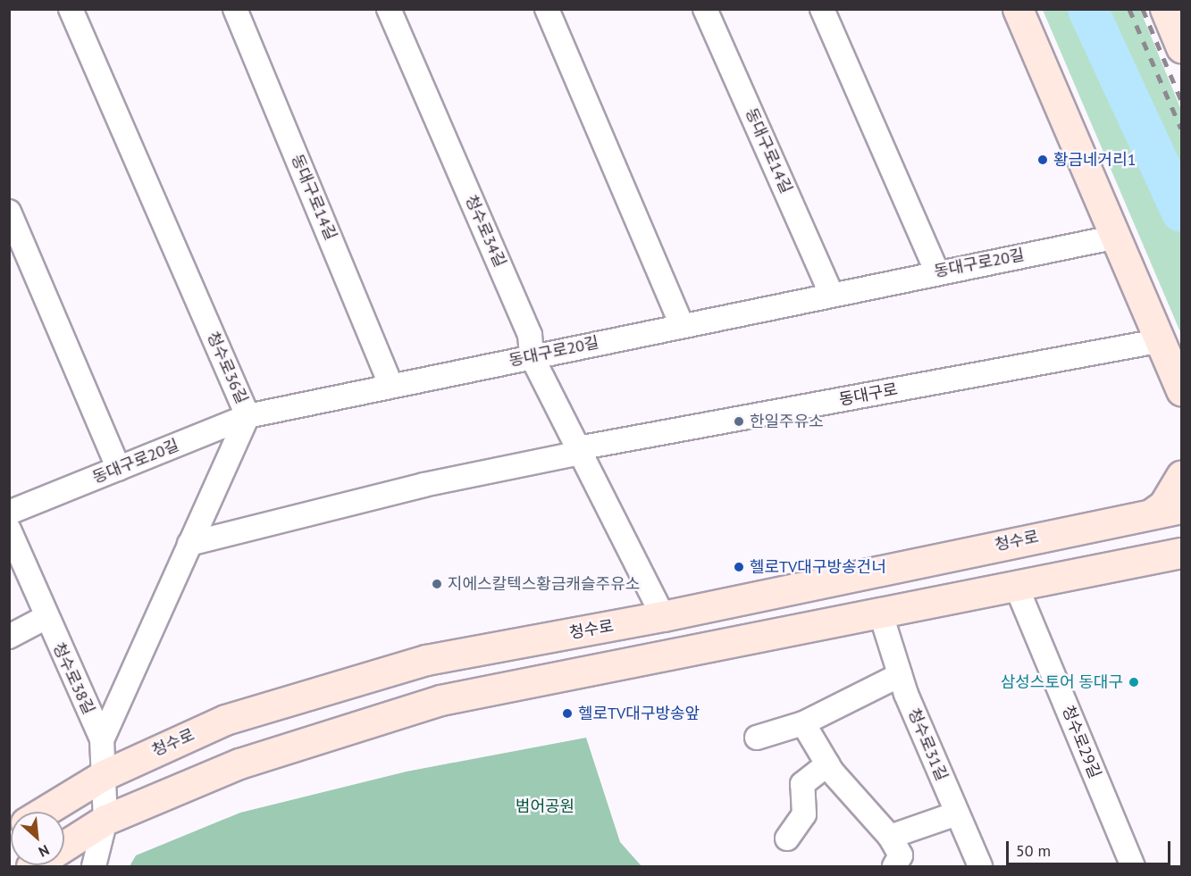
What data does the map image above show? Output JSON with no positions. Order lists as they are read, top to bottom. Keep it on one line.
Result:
{"streets":{"main road":["청수로"],"street":["동대구로14길","청수로34길","동대구로20길","청수로36길","동대구로","청수로38길","청수로29길","청수로31길"]},"crossings":[["동대구로14길","동대구로20길"],["청수로34길","동대구로20길"],["청수로34길","동대구로"],["청수로34길","청수로"],["동대구로20길","청수로36길"],["청수로36길","청수로"],["청수로36길","청수로38길"]],"parks":["범어공원"],"places":["황금네거리1","한일주유소","헬로TV대구방송건너","지에스칼텍스황금캐슬주유소","삼성스토어 동대구","헬로TV대구방송앞"],"scale_bar":"50 m","north":"bottom right"}
